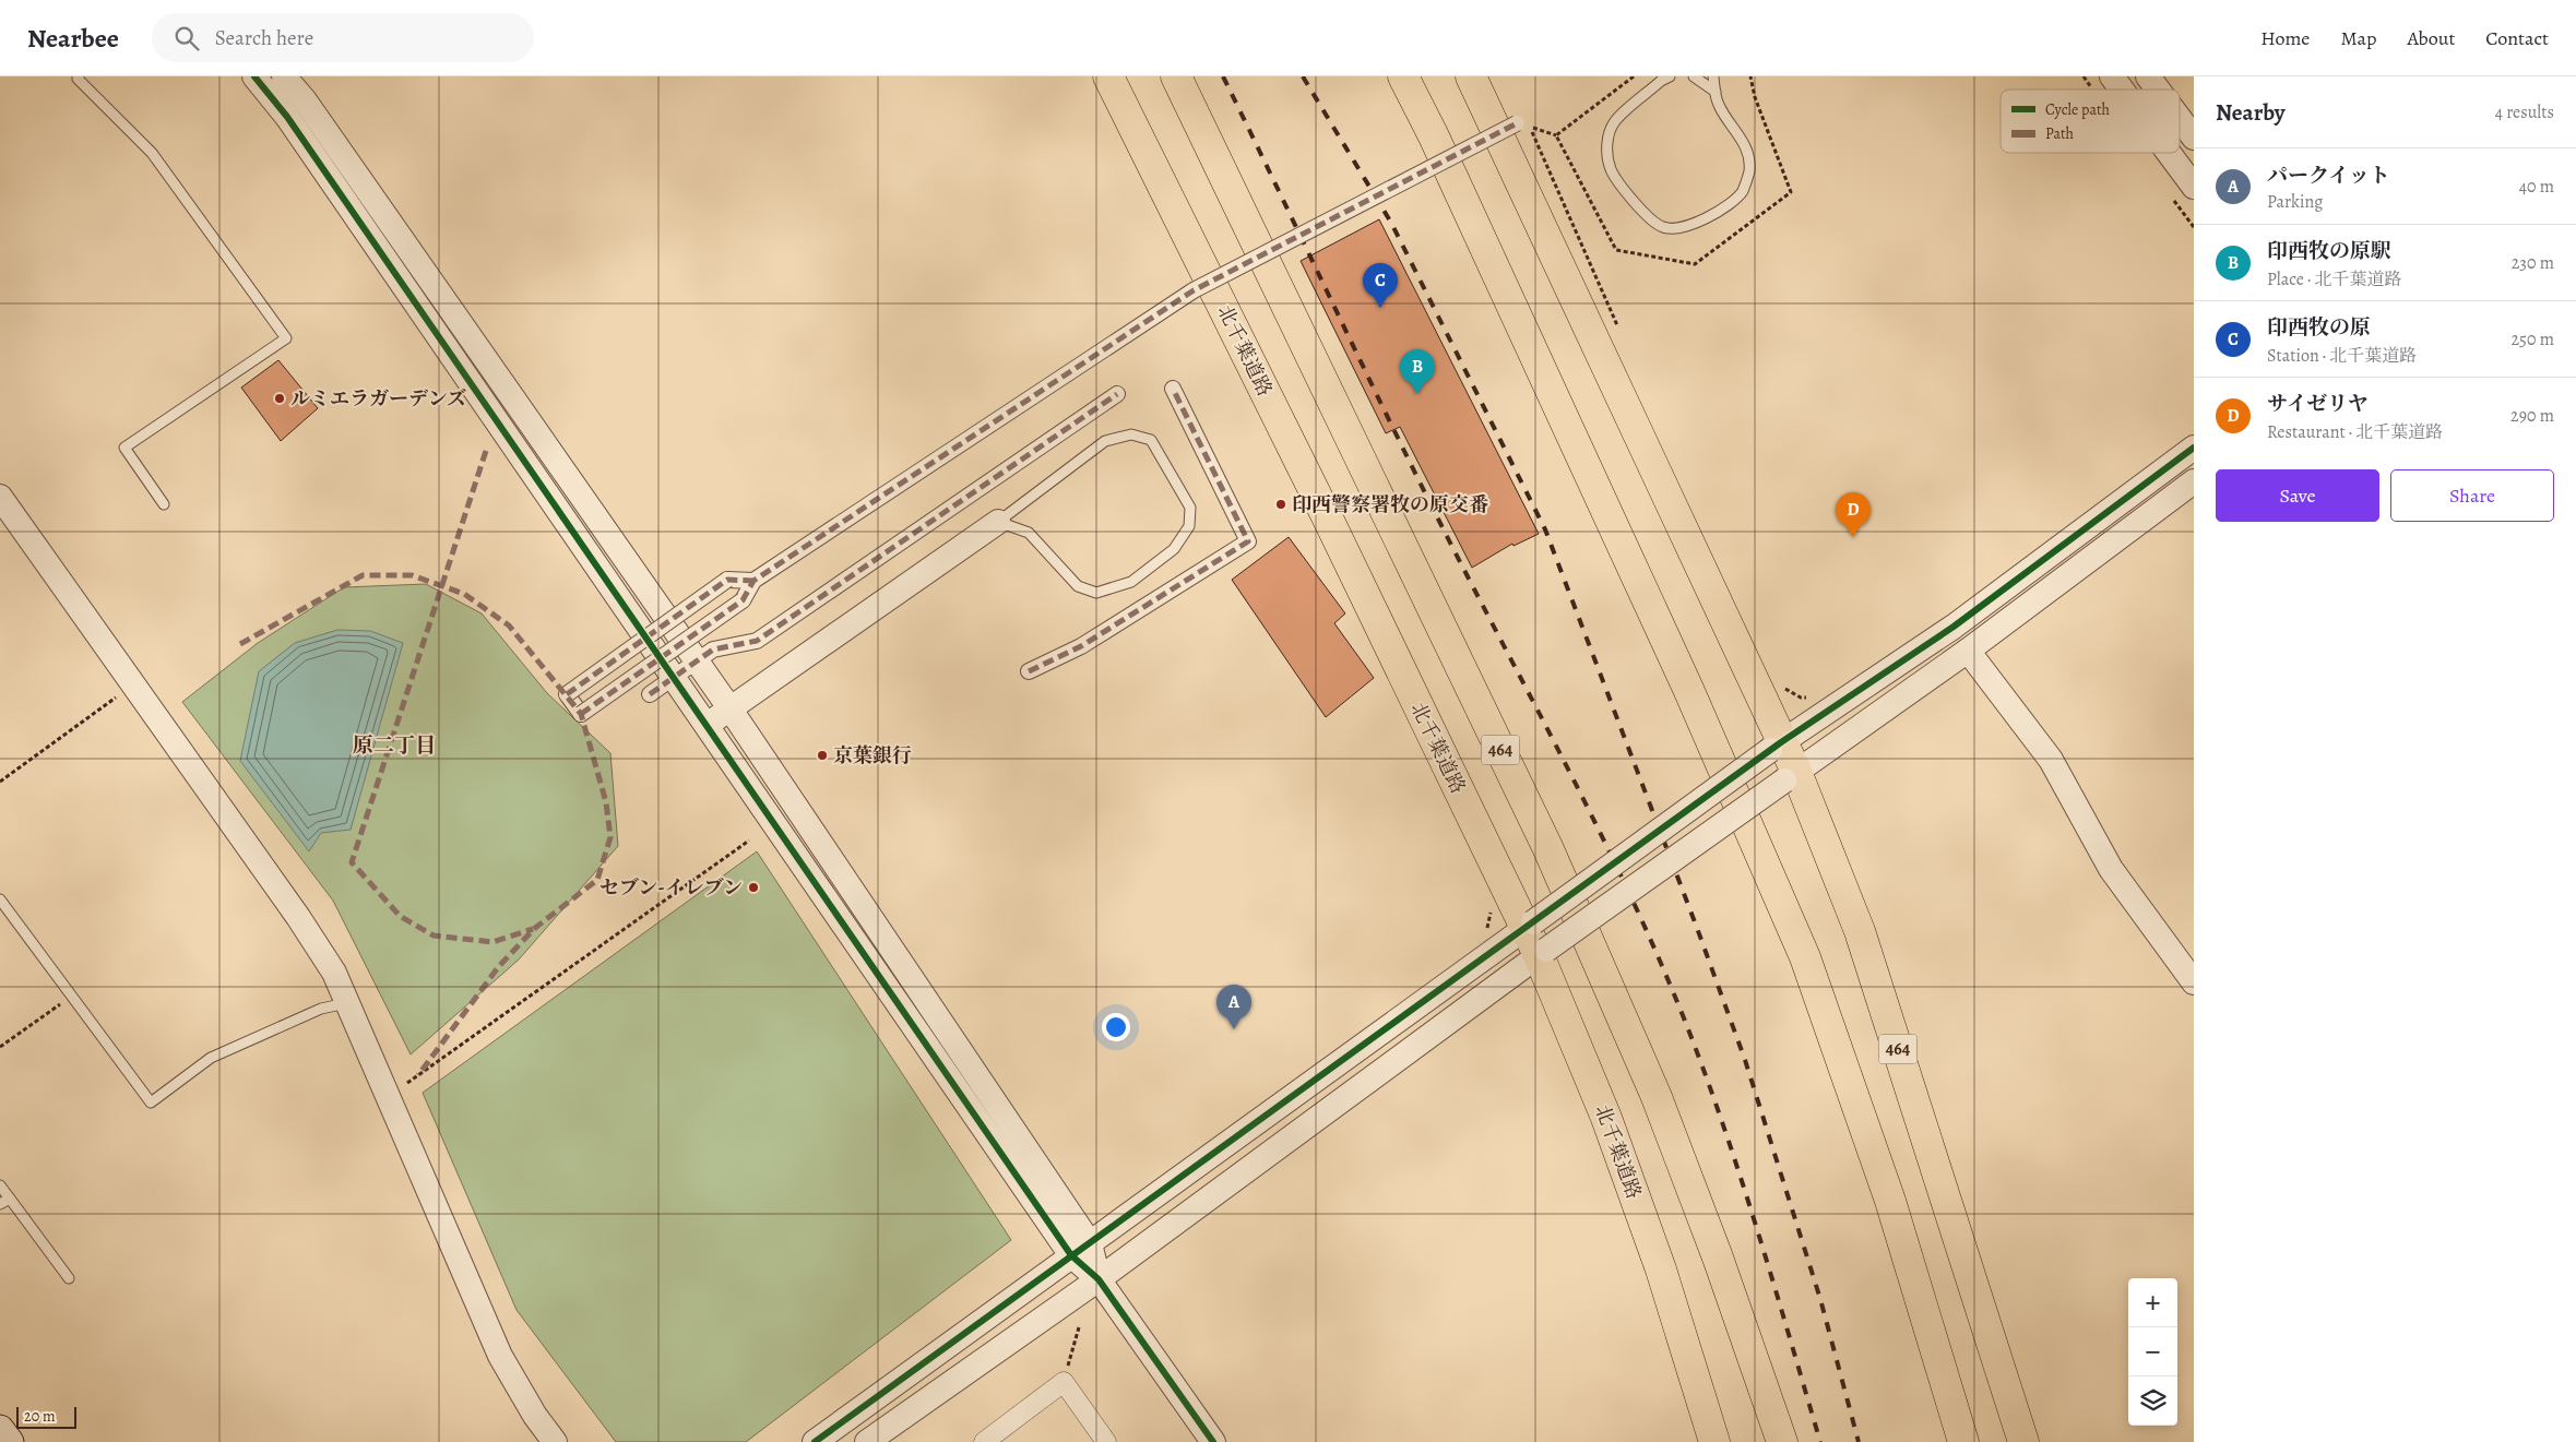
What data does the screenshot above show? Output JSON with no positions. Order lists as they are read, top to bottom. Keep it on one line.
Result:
{"streets":{"highway":["北千葉道路","464"]},"districts":["原二丁目"],"places":["ルミエラガーデンズ","印西警察署牧の原交番","京葉銀行","セブン-イレブン"],"legend":["Cycle path","Path"],"scale_bar":"20 m","page":{"header":"Nearbee","search":"Search here","nav":["Home","Map","About","Contact"],"heading":["Nearby","4 results"],"list":[{"mark":"A","name":"パークイット","note":"Parking","value":"40 m"},{"mark":"B","name":"印西牧の原駅","note":"Place · 北千葉道路","value":"230 m"},{"mark":"C","name":"印西牧の原","note":"Station · 北千葉道路","value":"250 m"},{"mark":"D","name":"サイゼリヤ","note":"Restaurant · 北千葉道路","value":"290 m"}],"pins":["C","B","D","A"],"buttons":["Save","Share"],"map_buttons":["+","−"],"scale":"20 m"}}
